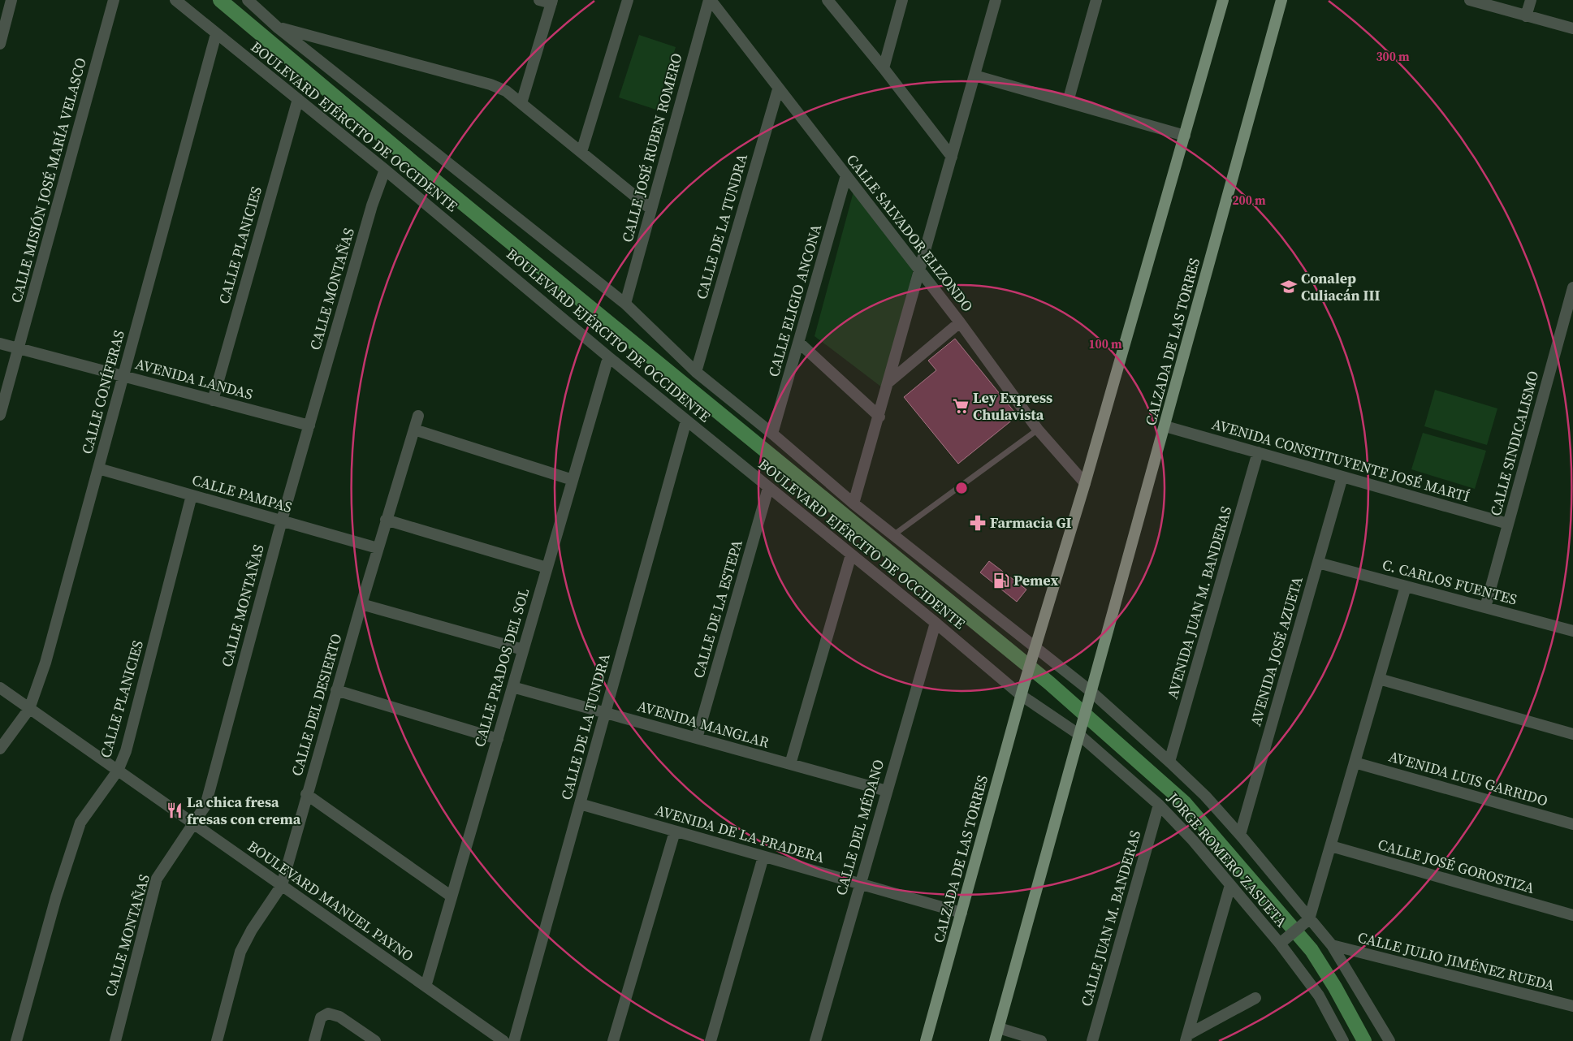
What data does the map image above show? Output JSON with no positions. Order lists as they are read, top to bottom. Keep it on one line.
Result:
{"streets":{"main road":["CALZADA DE LAS TORRES"],"street":["BOULEVARD EJÉRCITO DE OCCIDENTE","CALLE JOSÉ RUBEN ROMERO","CALLE MISIÓN JOSÉ MARÍA VELASCO","CALLE DE LA TUNDRA","CALLE SALVADOR ELIZONDO","CALLE PLANICIES","CALLE MONTAÑAS","CALLE ELIGIO ANCONA","AVENIDA LANDAS","CALLE CONÍFERAS","CALLE SINDICALISMO","AVENIDA CONSTITUYENTE JOSÉ MARTÍ","CALLE PAMPAS","C. CARLOS FUENTES","AVENIDA JUAN M. BANDERAS","CALLE DE LA ESTEPA","AVENIDA JOSÉ AZUETA","CALLE PRADOS DEL SOL","CALLE DEL DESIERTO","AVENIDA MANGLAR","AVENIDA LUIS GARRIDO","CALLE DEL MÉDANO","AVENIDA DE LA PRADERA","JORGE ROMERO ZASUETA","CALLE JOSÉ GOROSTIZA","BOULEVARD MANUEL PAYNO","CALLE JUAN M. BANDERAS","CALLE JULIO JIMÉNEZ RUEDA"]},"crossings":[["BOULEVARD EJÉRCITO DE OCCIDENTE","CALLE JOSÉ RUBEN ROMERO"],["BOULEVARD EJÉRCITO DE OCCIDENTE","CALLE DE LA TUNDRA"],["BOULEVARD EJÉRCITO DE OCCIDENTE","CALLE PLANICIES"],["BOULEVARD EJÉRCITO DE OCCIDENTE","CALLE MONTAÑAS"],["BOULEVARD EJÉRCITO DE OCCIDENTE","CALLE ELIGIO ANCONA"],["BOULEVARD EJÉRCITO DE OCCIDENTE","CALZADA DE LAS TORRES"],["BOULEVARD EJÉRCITO DE OCCIDENTE","CALLE CONÍFERAS"],["BOULEVARD EJÉRCITO DE OCCIDENTE","AVENIDA JUAN M. BANDERAS"],["BOULEVARD EJÉRCITO DE OCCIDENTE","CALLE DE LA ESTEPA"],["BOULEVARD EJÉRCITO DE OCCIDENTE","AVENIDA JOSÉ AZUETA"],["BOULEVARD EJÉRCITO DE OCCIDENTE","CALLE PRADOS DEL SOL"],["BOULEVARD EJÉRCITO DE OCCIDENTE","CALLE DEL MÉDANO"],["BOULEVARD EJÉRCITO DE OCCIDENTE","JORGE ROMERO ZASUETA"],["BOULEVARD EJÉRCITO DE OCCIDENTE","CALLE JULIO JIMÉNEZ RUEDA"],["CALLE JOSÉ RUBEN ROMERO","CALLE SALVADOR ELIZONDO"],["CALLE MISIÓN JOSÉ MARÍA VELASCO","AVENIDA LANDAS"],["CALLE DE LA TUNDRA","CALLE SALVADOR ELIZONDO"],["CALLE DE LA TUNDRA","AVENIDA MANGLAR"],["CALLE DE LA TUNDRA","AVENIDA DE LA PRADERA"],["CALLE SALVADOR ELIZONDO","CALLE ELIGIO ANCONA"],["CALLE PLANICIES","AVENIDA LANDAS"],["CALLE PLANICIES","CALLE PAMPAS"],["CALLE PLANICIES","BOULEVARD MANUEL PAYNO"],["CALLE MONTAÑAS","AVENIDA LANDAS"],["CALLE MONTAÑAS","CALLE PAMPAS"],["CALLE MONTAÑAS","BOULEVARD MANUEL PAYNO"],["CALZADA DE LAS TORRES","AVENIDA CONSTITUYENTE JOSÉ MARTÍ"],["CALZADA DE LAS TORRES","AVENIDA DE LA PRADERA"],["CALZADA DE LAS TORRES","JORGE ROMERO ZASUETA"],["AVENIDA LANDAS","CALLE CONÍFERAS"],["CALLE CONÍFERAS","CALLE PAMPAS"],["CALLE CONÍFERAS","BOULEVARD MANUEL PAYNO"],["CALLE SINDICALISMO","AVENIDA CONSTITUYENTE JOSÉ MARTÍ"],["CALLE SINDICALISMO","C. CARLOS FUENTES"],["AVENIDA CONSTITUYENTE JOSÉ MARTÍ","AVENIDA JUAN M. BANDERAS"],["AVENIDA CONSTITUYENTE JOSÉ MARTÍ","AVENIDA JOSÉ AZUETA"],["CALLE PAMPAS","CALLE DEL DESIERTO"],["C. CARLOS FUENTES","AVENIDA JOSÉ AZUETA"],["CALLE DE LA ESTEPA","AVENIDA MANGLAR"],["CALLE PRADOS DEL SOL","AVENIDA MANGLAR"],["CALLE PRADOS DEL SOL","BOULEVARD MANUEL PAYNO"],["CALLE DEL DESIERTO","BOULEVARD MANUEL PAYNO"],["AVENIDA MANGLAR","CALLE DEL MÉDANO"],["CALLE DEL MÉDANO","AVENIDA DE LA PRADERA"],["JORGE ROMERO ZASUETA","CALLE JUAN M. BANDERAS"]],"places":{"school or university":["Conalep Culiacán III"],"supermarket":["Ley Express Chulavista"],"pharmacy":["Farmacia GI"],"fuel station":["Pemex"],"restaurant":["La chica fresa fresas con crema"]},"rings":["300 m","200 m","100 m"]}
